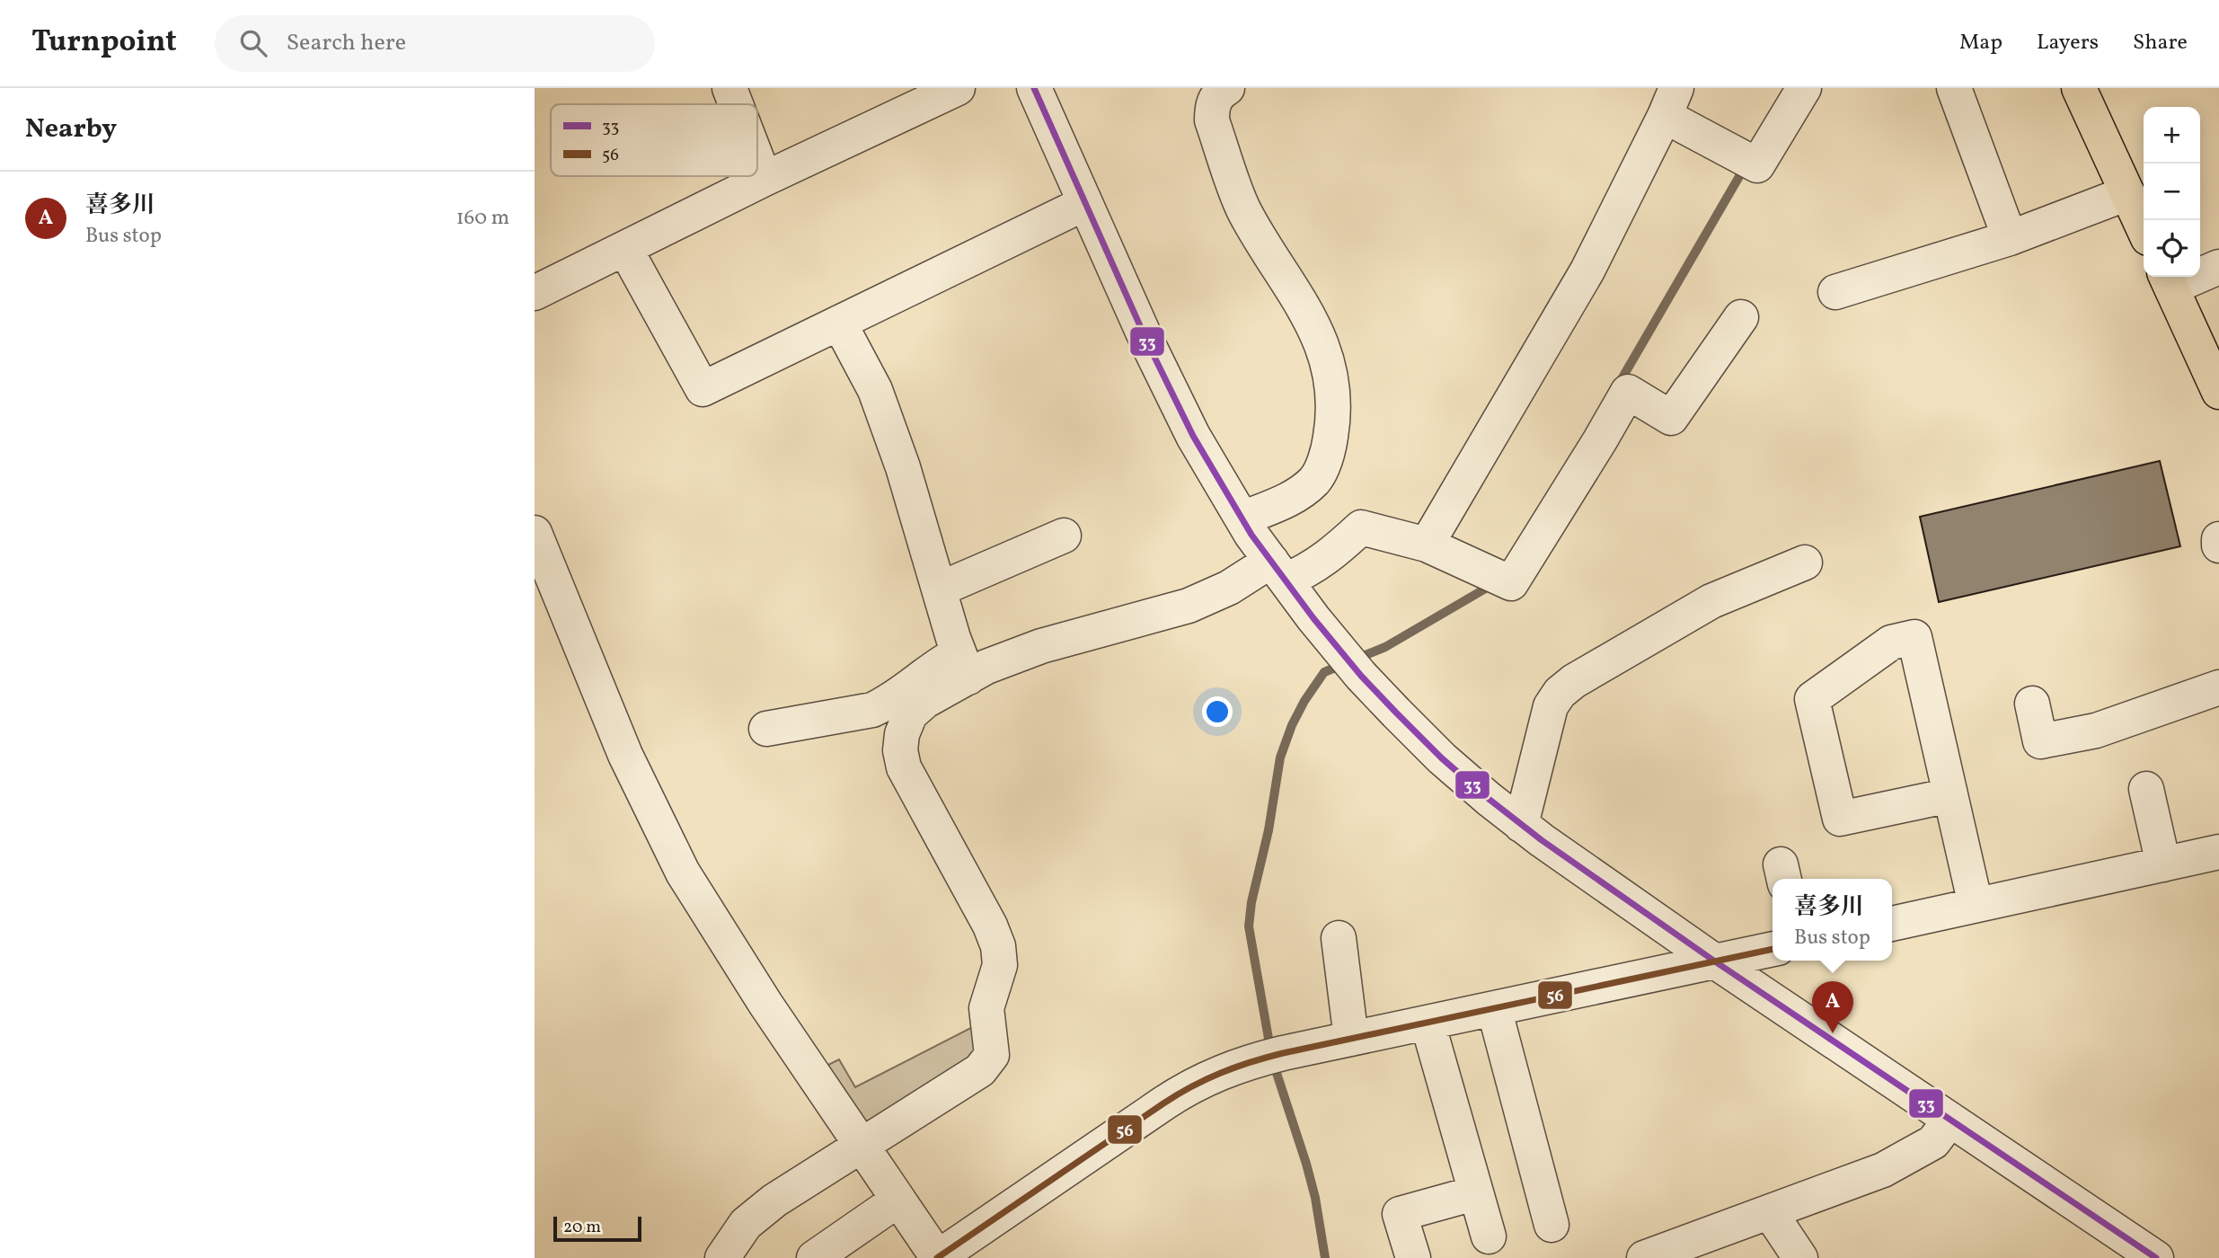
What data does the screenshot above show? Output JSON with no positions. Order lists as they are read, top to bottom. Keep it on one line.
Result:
{"lines":["transit line 33","transit line 56"],"legend":["33","56"],"scale_bar":"20 m","page":{"header":"Turnpoint","search":"Search here","nav":["Map","Layers","Share"],"heading":"Nearby","map_buttons":["+","−"],"list":[{"mark":"A","name":"喜多川","note":"Bus stop","value":"160 m"}],"popup":["喜多川","Bus stop"],"pins":"A","scale":"20 m"}}
